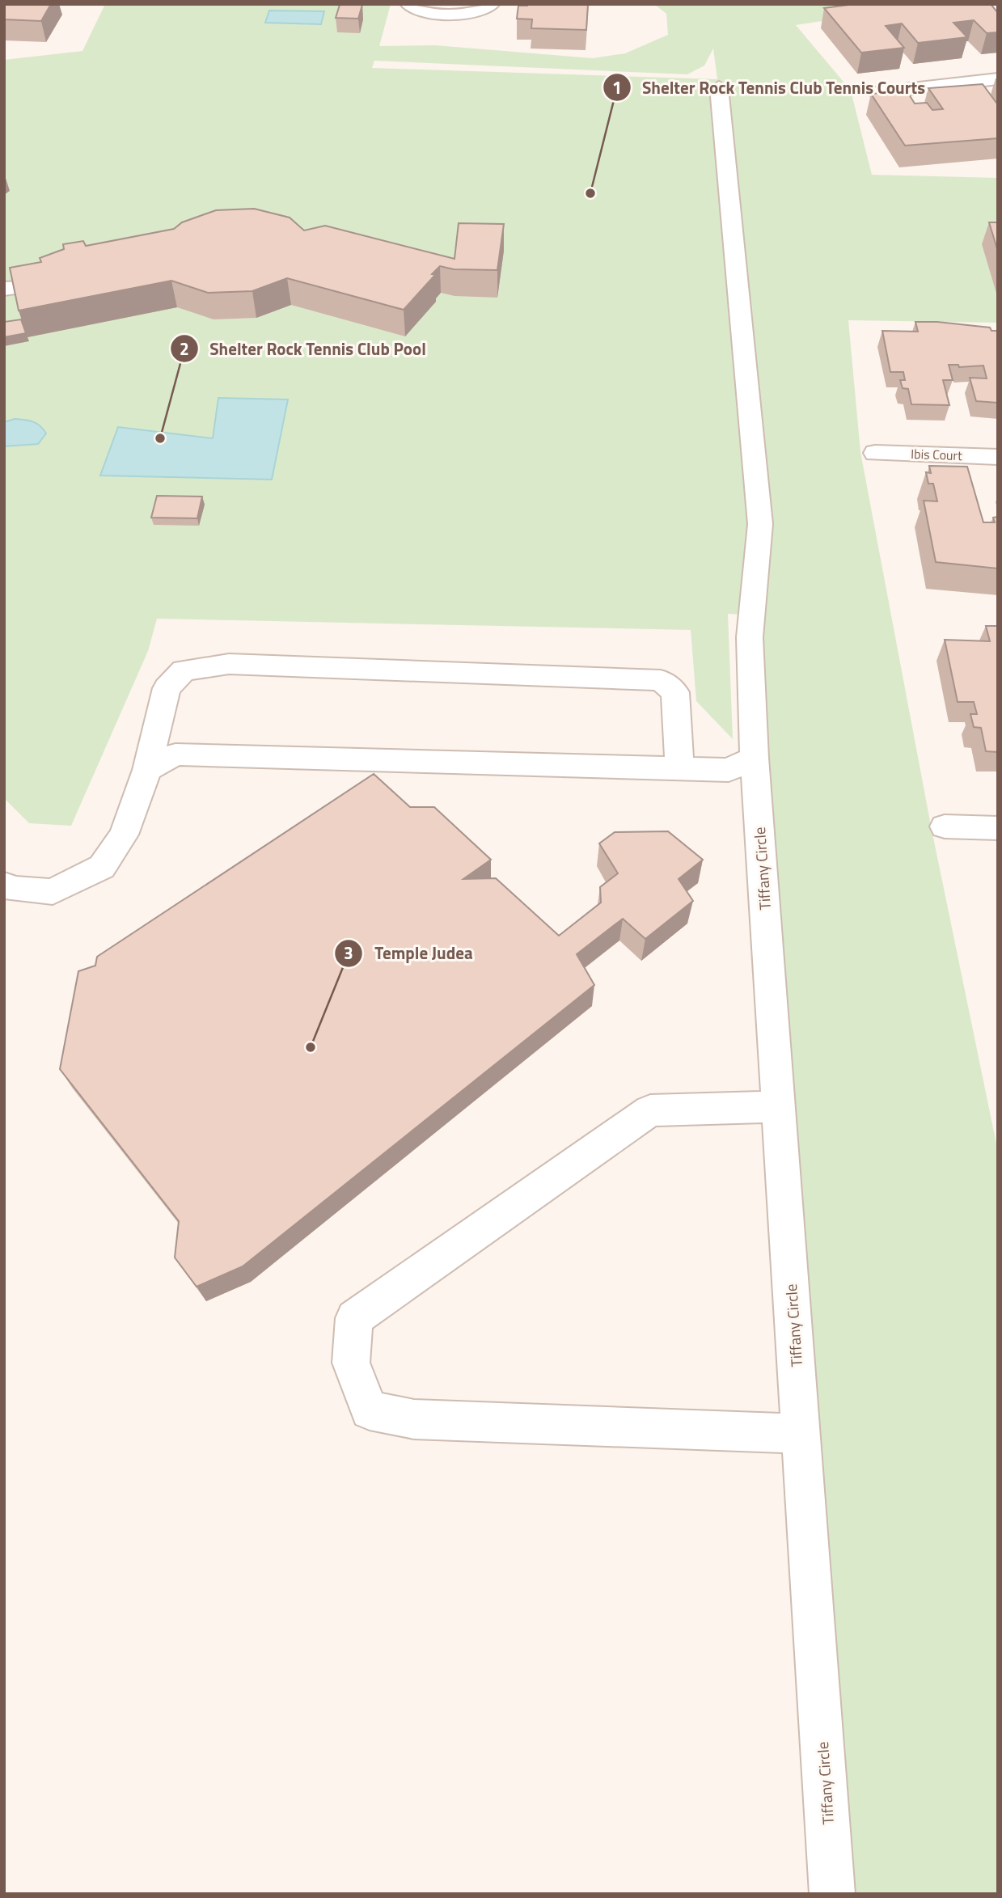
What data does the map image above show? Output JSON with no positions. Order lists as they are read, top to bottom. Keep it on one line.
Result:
{"streets":{"street":["Ibis Court","Tiffany Circle"]},"places":["Shelter Rock Tennis Club Tennis Courts","Shelter Rock Tennis Club Pool","Temple Judea"]}
